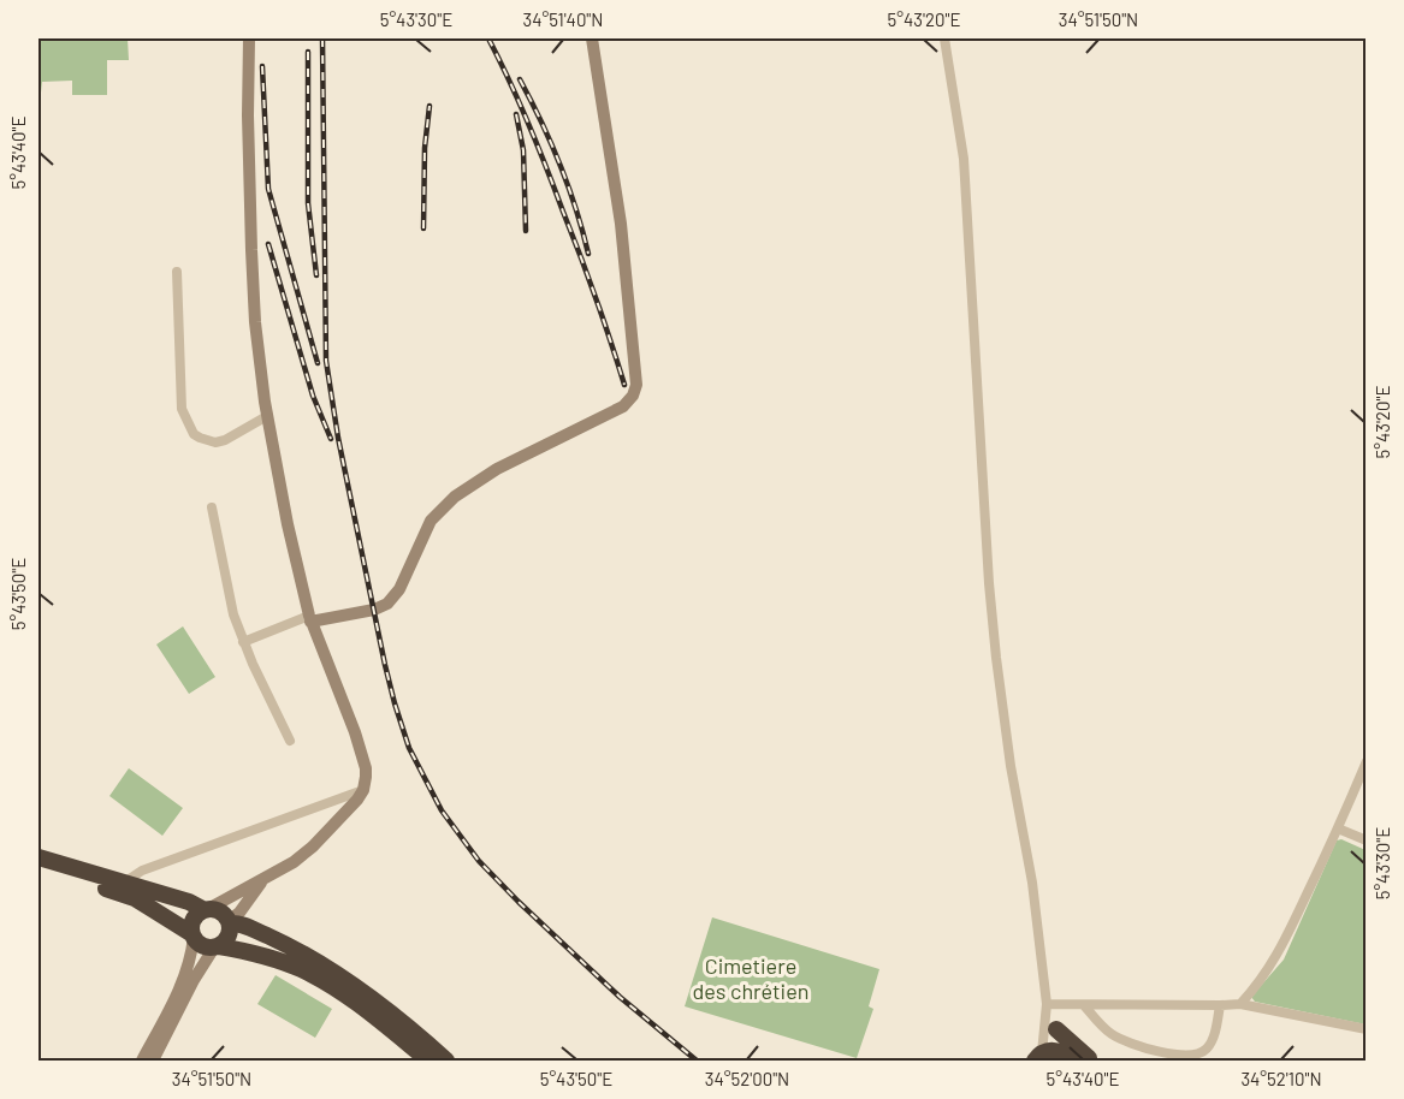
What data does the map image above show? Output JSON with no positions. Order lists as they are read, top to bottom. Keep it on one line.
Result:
{"parks":["Cimetiere des chrétien"],"coordinates":["5°43'30\"E","34°51'40\"N","5°43'20\"E","34°51'50\"N","5°43'40\"E","5°43'50\"E","34°52'00\"N","34°52'10\"N"]}
